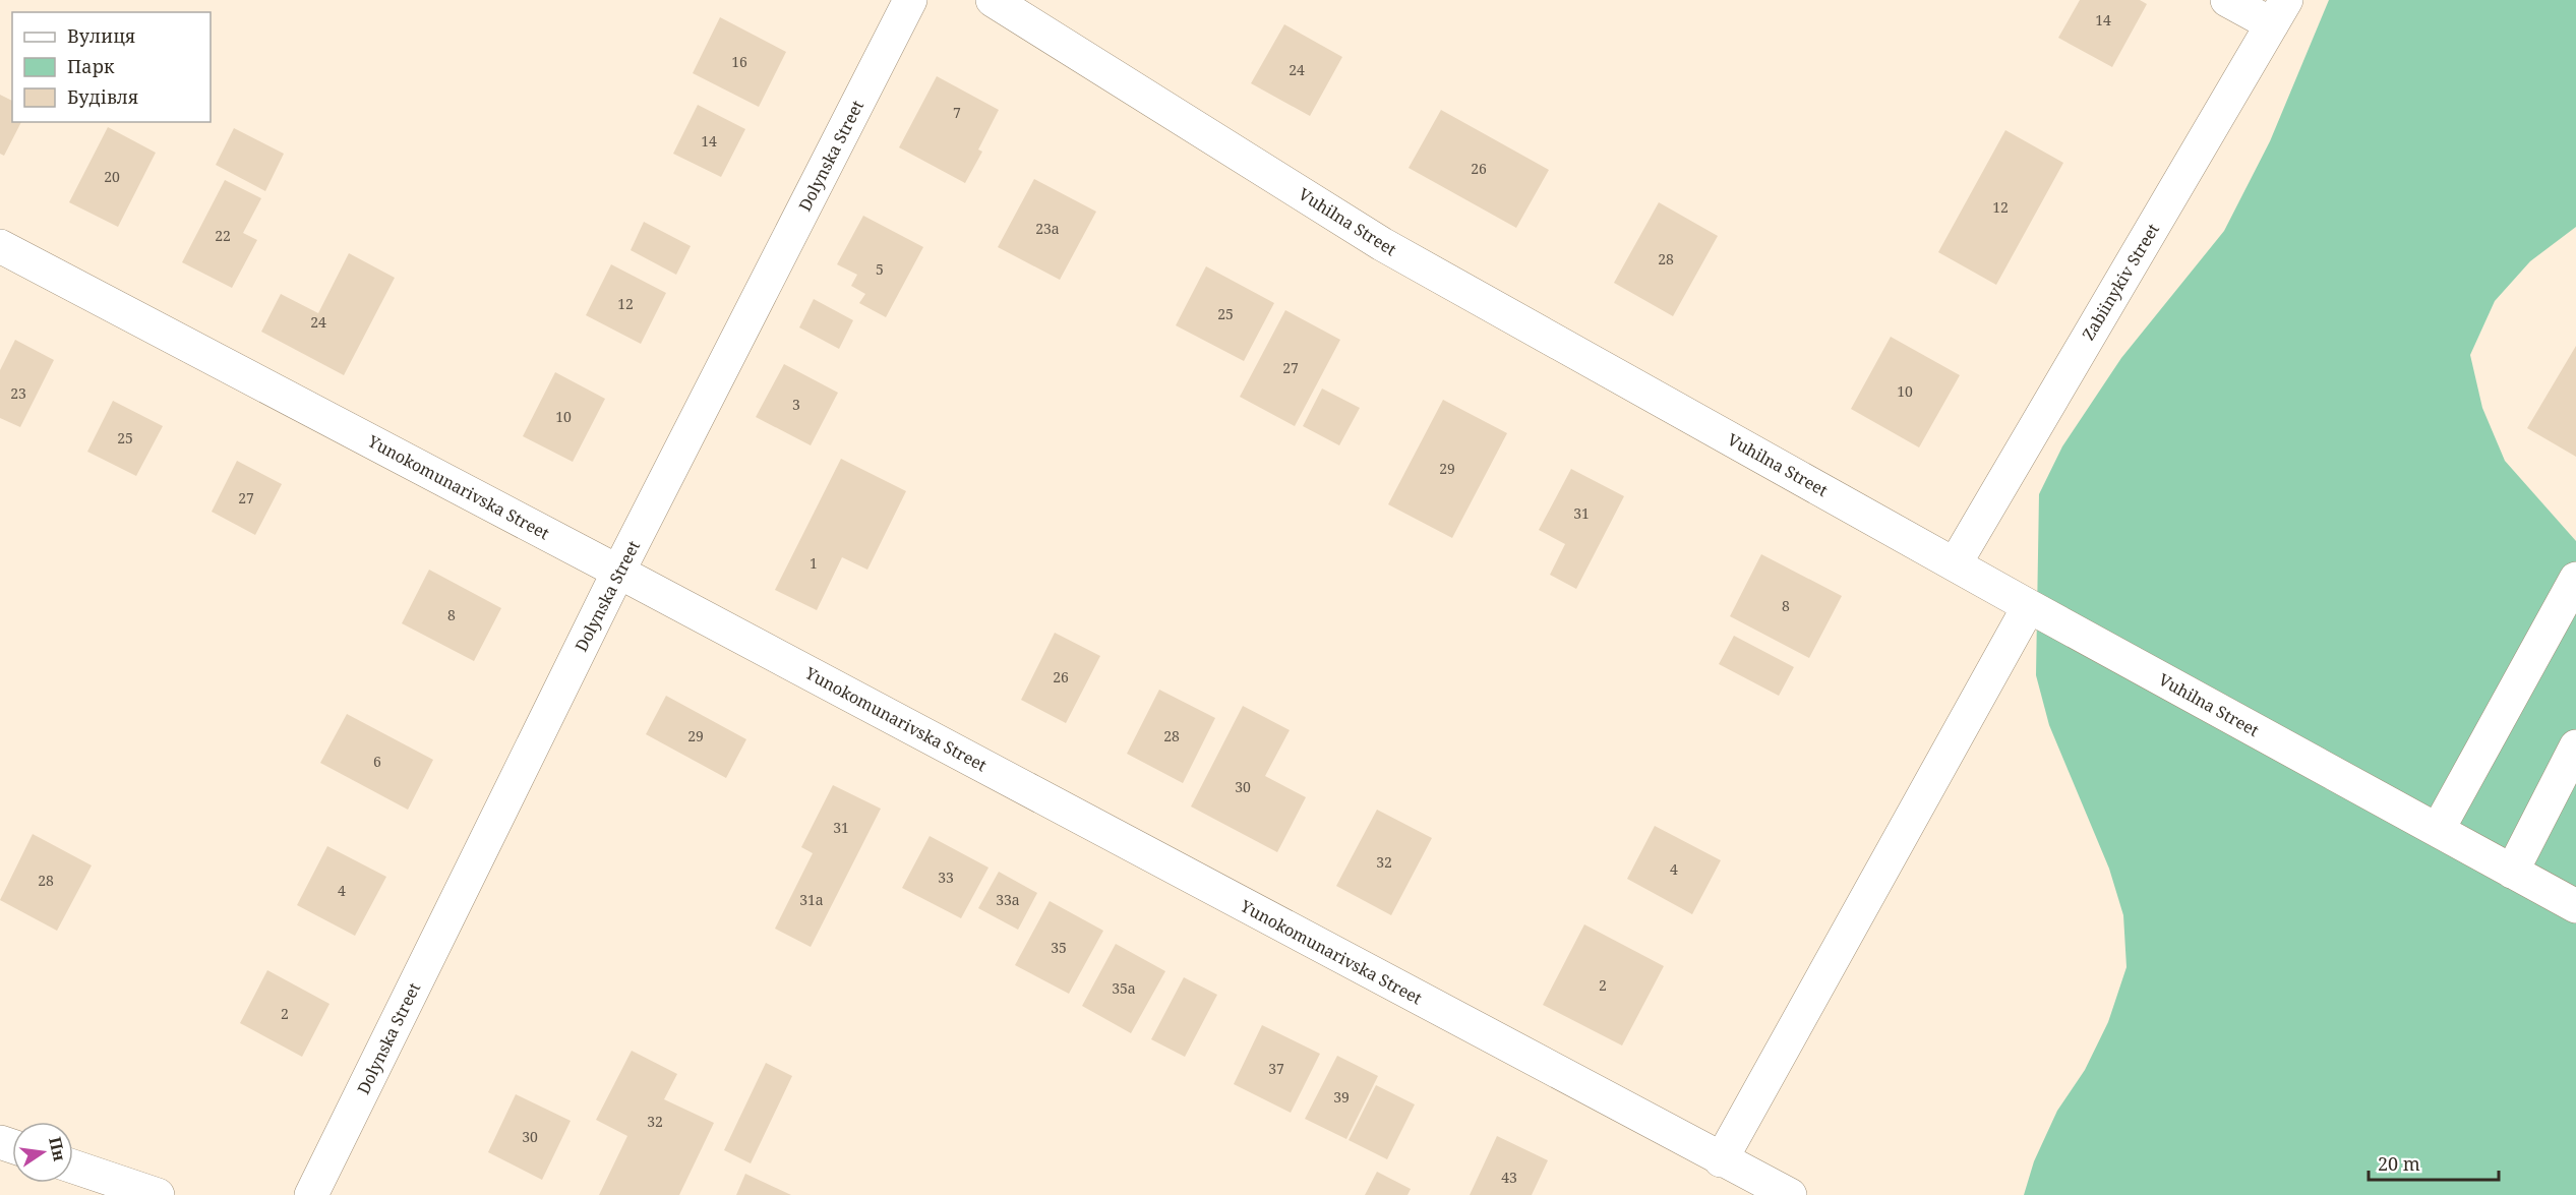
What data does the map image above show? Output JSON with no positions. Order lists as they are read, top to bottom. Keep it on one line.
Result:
{"streets":{"street":["Dolynska Street","Vuhilna Street","Zabiinykiv Street","Yunokomunarivska Street"]},"crossings":[["Dolynska Street","Yunokomunarivska Street"],["Vuhilna Street","Zabiinykiv Street"]],"house_numbers":["14","16","24","7","14","26","20","12","23а","22","28","5","12","25","24","27","10","23","3","10","25","29","27","31","1","8","8","26","29","28","6","30","31","32","4","33","28","4","31а","33а","35","2","35а","2","37","39","32","30","43"],"legend":["Вулиця","Парк","Будівля"],"scale_bar":"20 m","north":"right"}
